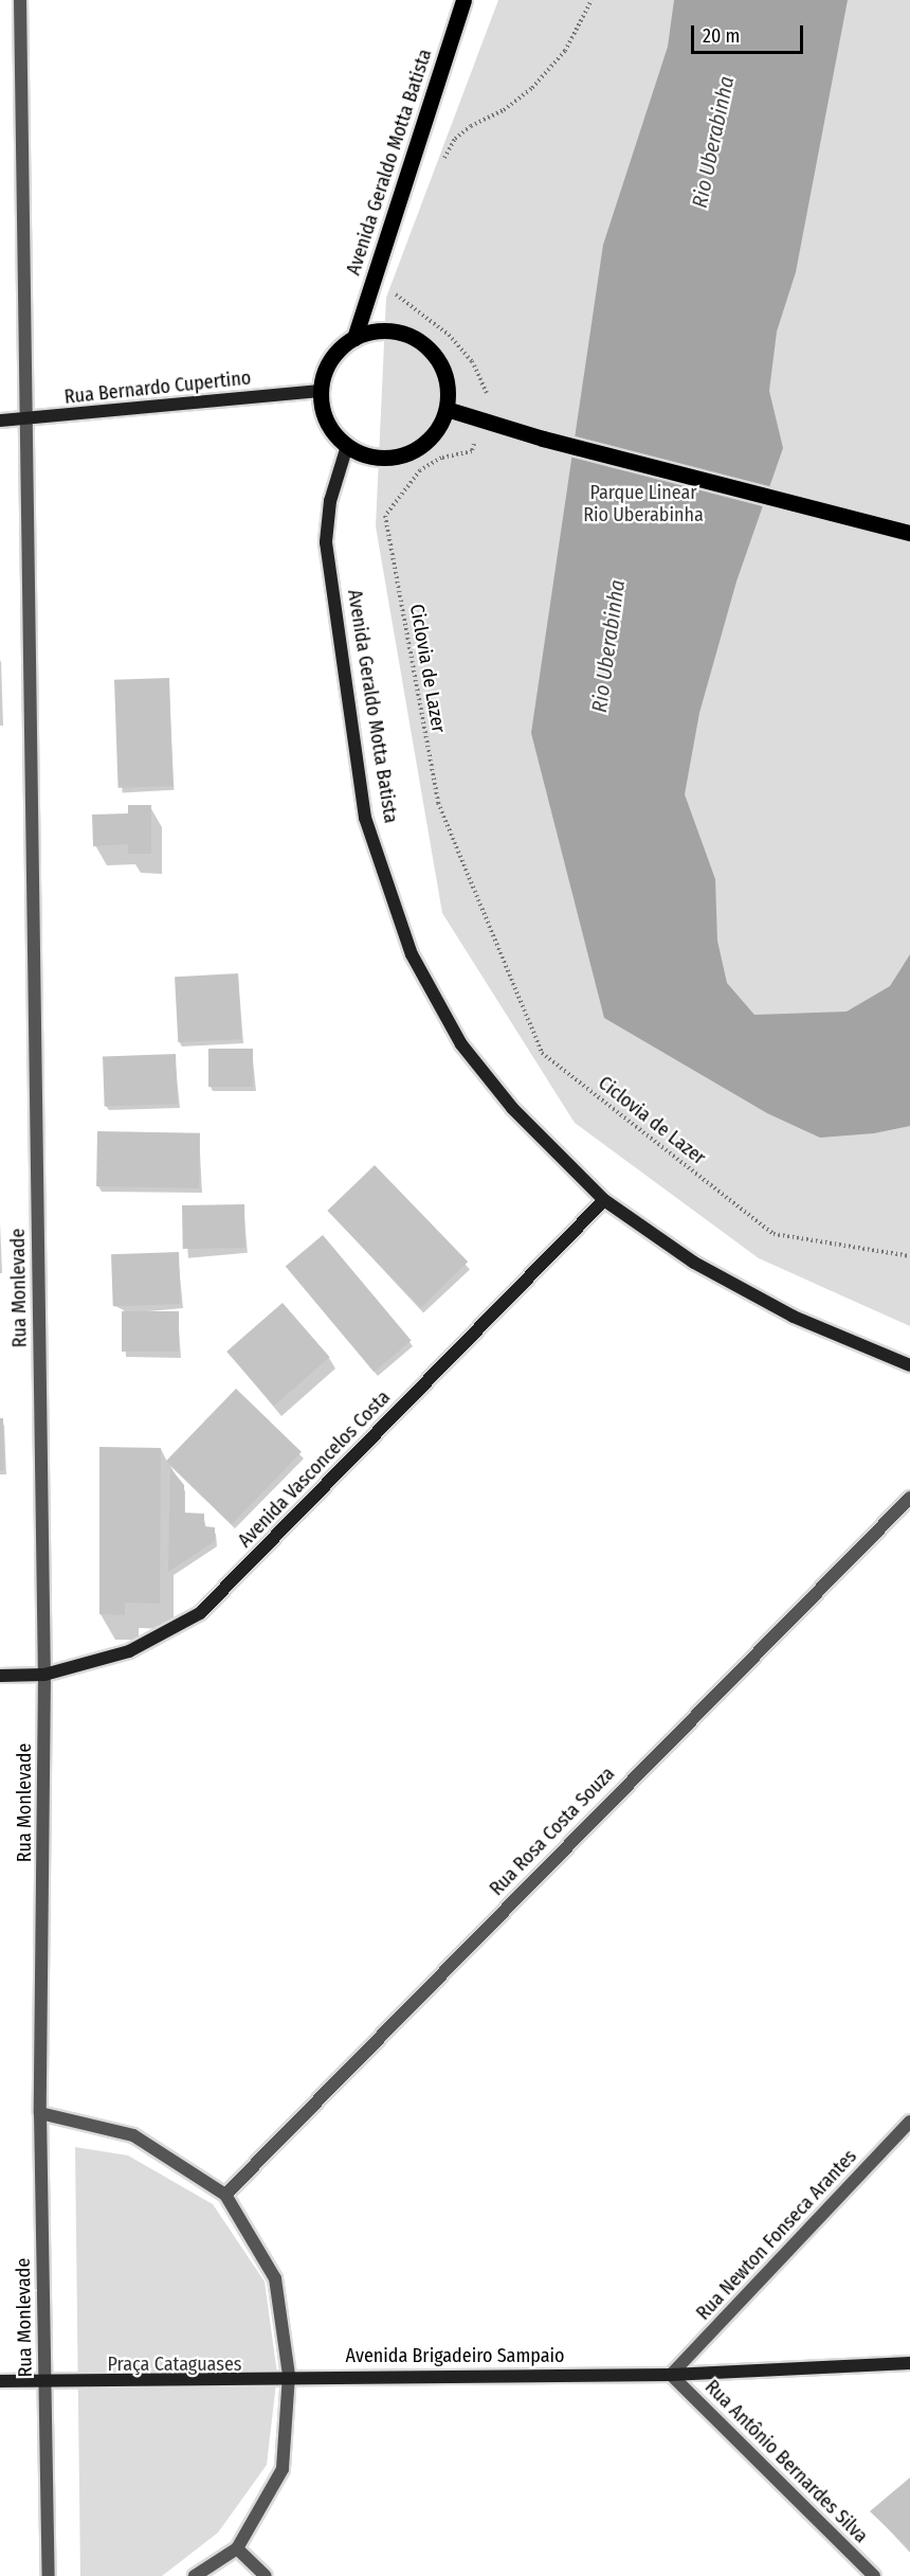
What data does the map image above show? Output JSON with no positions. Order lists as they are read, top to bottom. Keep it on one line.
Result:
{"streets":{"main road":["Avenida Geraldo Motta Batista"],"street":["Rua Bernardo Cupertino","Rua Monlevade","Avenida Vasconcelos Costa","Rua Rosa Costa Souza","Rua Newton Fonseca Arantes","Avenida Brigadeiro Sampaio","Rua Antônio Bernardes Silva"],"path":["Ciclovia de Lazer"]},"crossings":[["Avenida Geraldo Motta Batista","Rua Bernardo Cupertino"],["Avenida Geraldo Motta Batista","Avenida Vasconcelos Costa"],["Rua Bernardo Cupertino","Rua Monlevade"],["Rua Monlevade","Avenida Vasconcelos Costa"],["Rua Monlevade","Avenida Brigadeiro Sampaio"],["Rua Newton Fonseca Arantes","Avenida Brigadeiro Sampaio"],["Rua Newton Fonseca Arantes","Rua Antônio Bernardes Silva"],["Avenida Brigadeiro Sampaio","Rua Antônio Bernardes Silva"]],"water":["Rio Uberabinha"],"parks":["Parque Linear Rio Uberabinha","Praça Cataguases"],"scale_bar":"20 m"}
